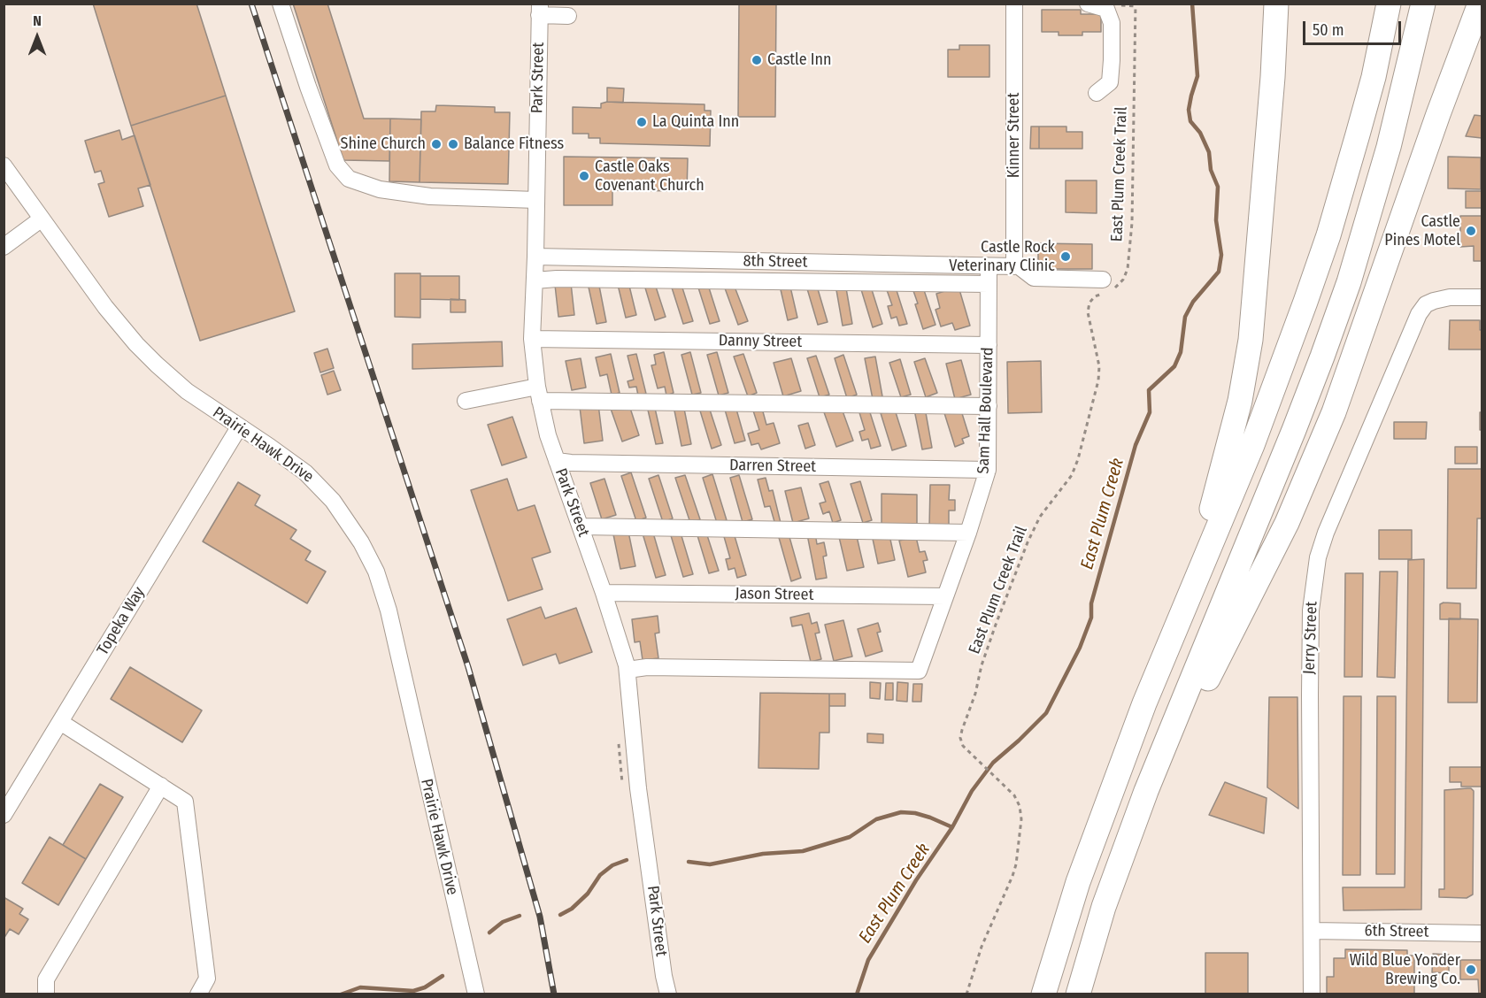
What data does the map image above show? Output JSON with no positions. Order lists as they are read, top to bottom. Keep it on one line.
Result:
{"streets":{"street":["Park Street","Kinner Street","8th Street","Danny Street","Sam Hall Boulevard","Prairie Hawk Drive","Darren Street","Jason Street","Topeka Way","Jerry Street","6th Street"],"path":["East Plum Creek Trail"]},"crossings":[["Park Street","8th Street"],["Park Street","Danny Street"],["Park Street","Sam Hall Boulevard"],["Park Street","Darren Street"],["Park Street","Jason Street"],["Kinner Street","8th Street"],["8th Street","Sam Hall Boulevard"],["Danny Street","Sam Hall Boulevard"],["Sam Hall Boulevard","Darren Street"],["Sam Hall Boulevard","Jason Street"],["Prairie Hawk Drive","Topeka Way"],["Jerry Street","6th Street"]],"water":["East Plum Creek"],"places":["Castle Inn","La Quinta Inn","Shine Church","Balance Fitness","Castle Oaks Covenant Church","Castle Pines Motel","Castle Rock Veterinary Clinic","Wild Blue Yonder Brewing Co."],"scale_bar":"50 m","north":"top"}
